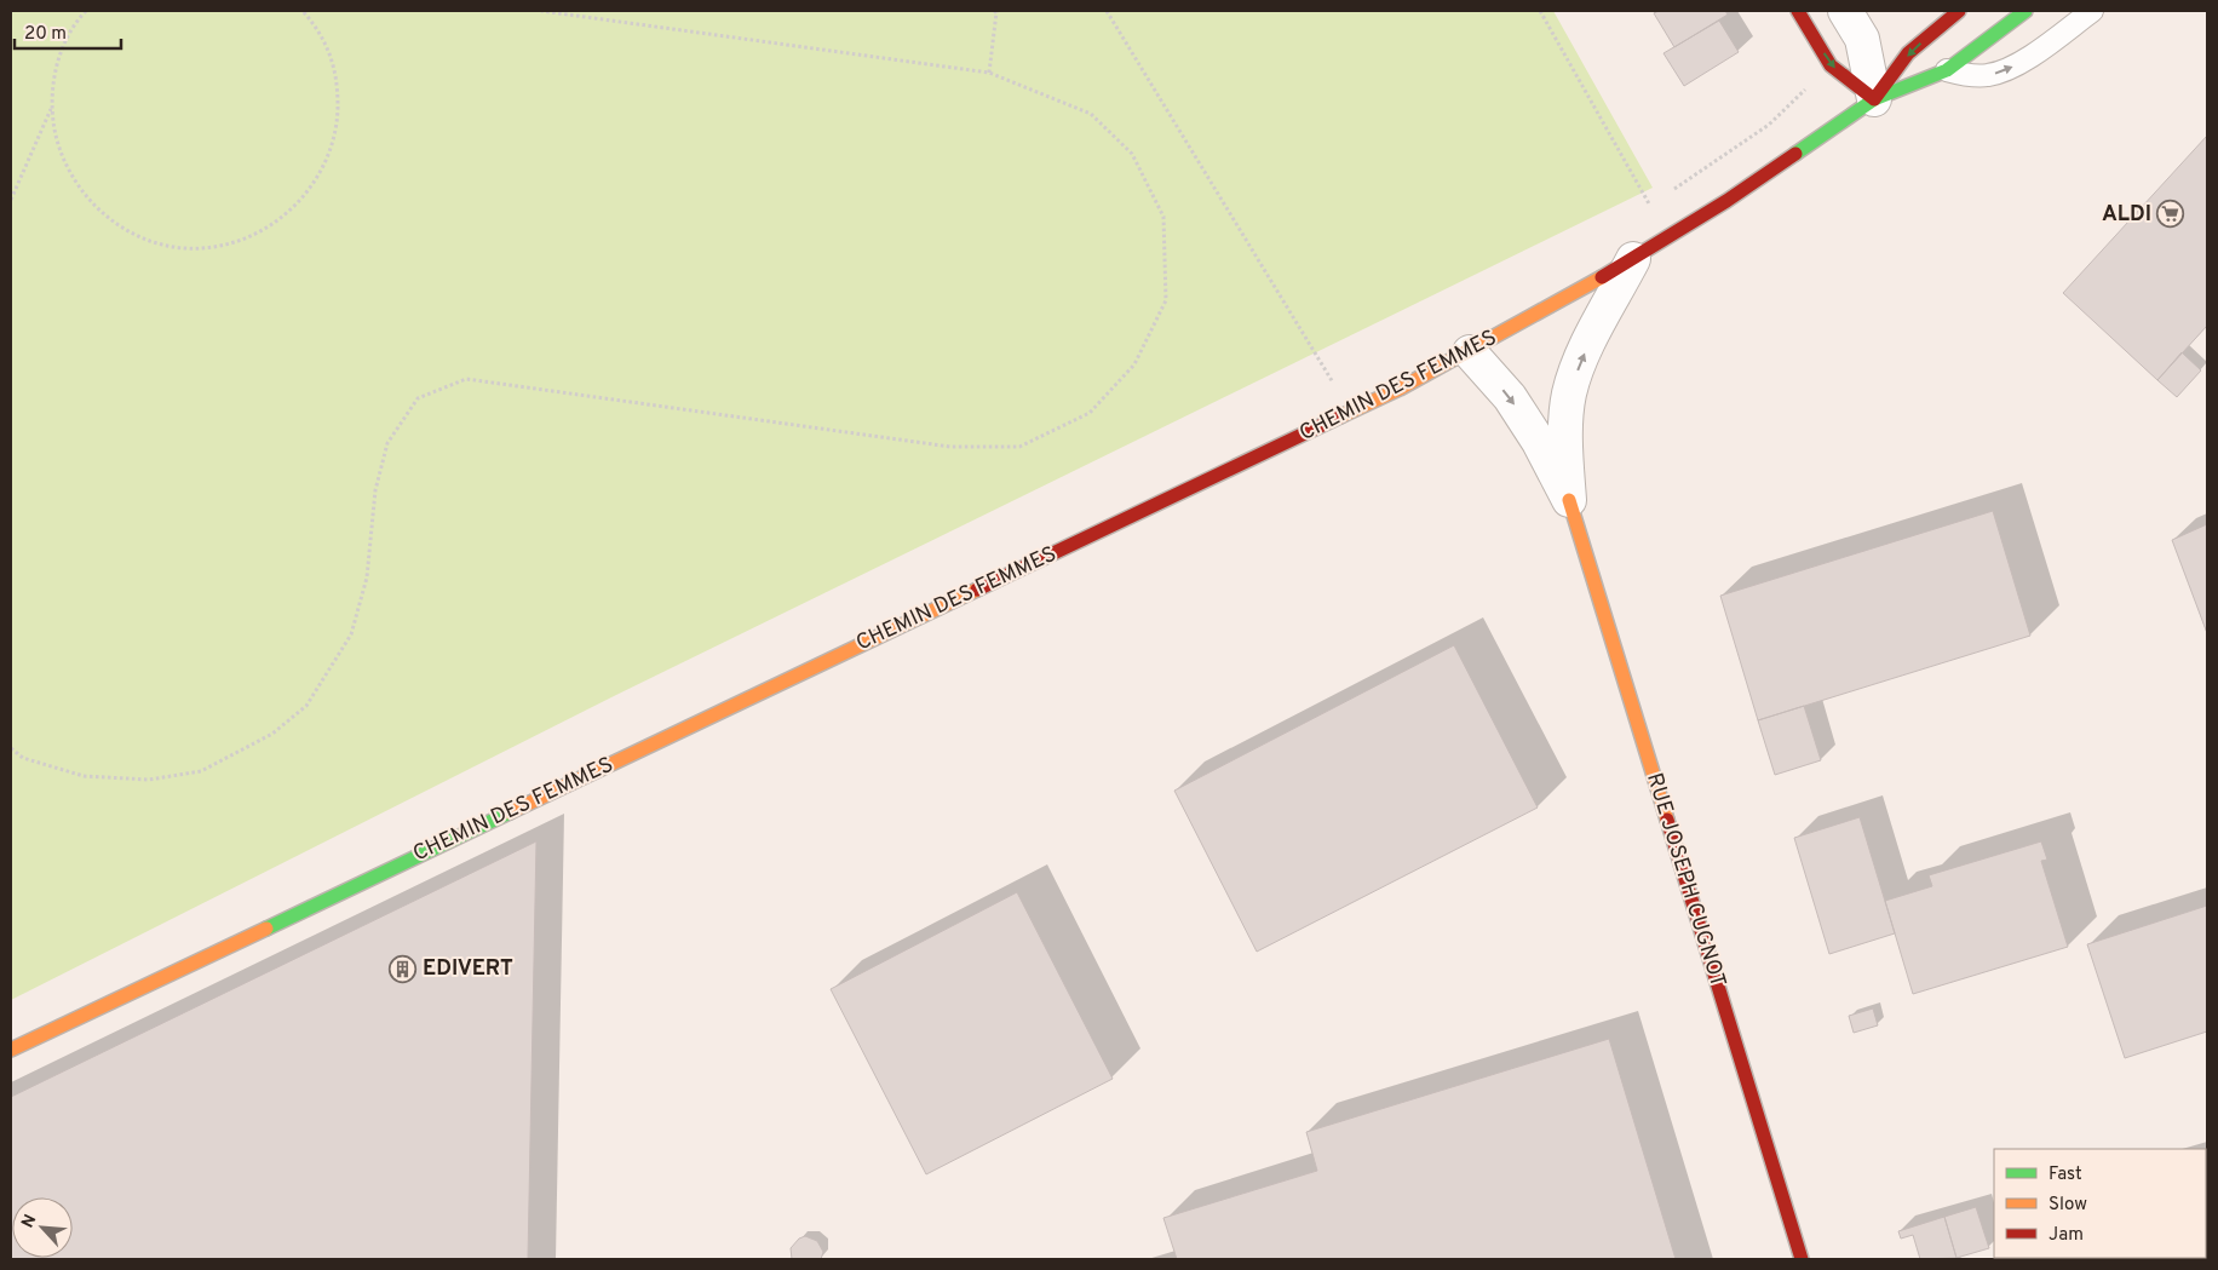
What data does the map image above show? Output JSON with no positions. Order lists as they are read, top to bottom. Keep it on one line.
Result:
{"streets":{"street":["CHEMIN DES FEMMES","RUE JOSEPH CUGNOT"]},"crossings":[["CHEMIN DES FEMMES","RUE JOSEPH CUGNOT"]],"places":{"supermarket":["ALDI"],"building":["EDIVERT"]},"legend":["Fast","Slow","Jam"],"scale_bar":"20 m","north":"top left"}
